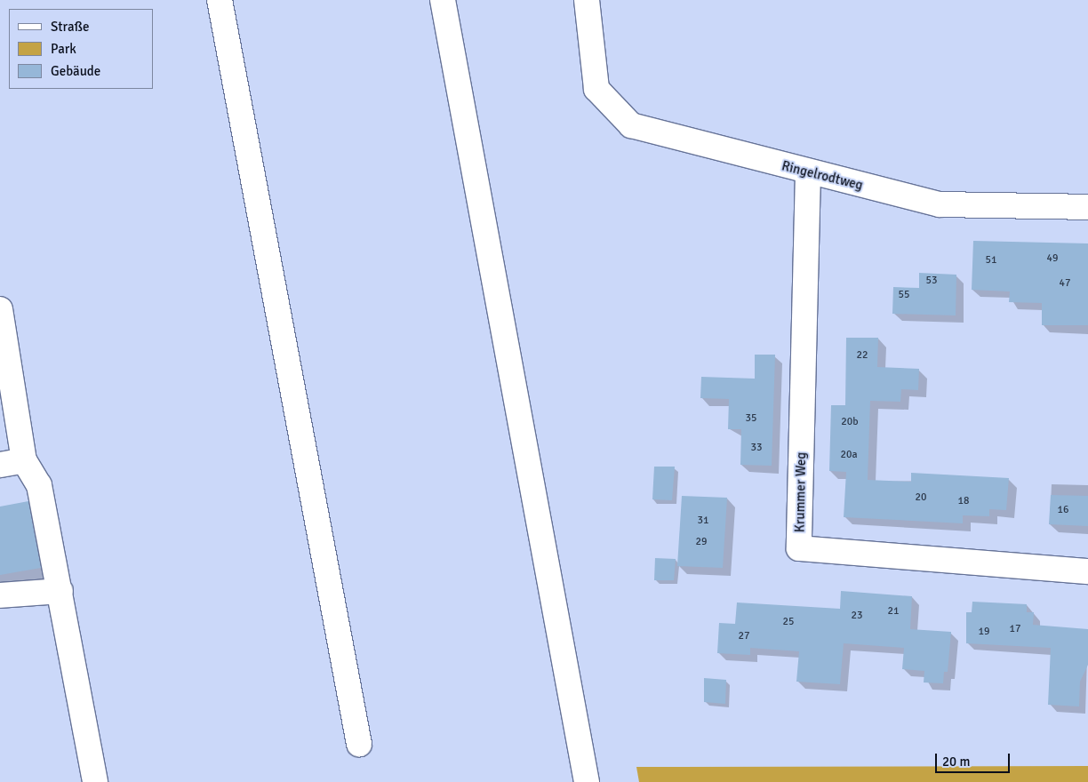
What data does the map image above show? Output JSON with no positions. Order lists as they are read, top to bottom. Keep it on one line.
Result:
{"streets":{"street":["Ringelrodtweg","Krummer Weg"]},"crossings":[["Ringelrodtweg","Krummer Weg"]],"house_numbers":["49","51","53","47","55","22","35","20b","33","20a","20","18","16","31","29","21","23","25","17","19","27"],"legend":["Straße","Park","Gebäude"],"scale_bar":"20 m"}
